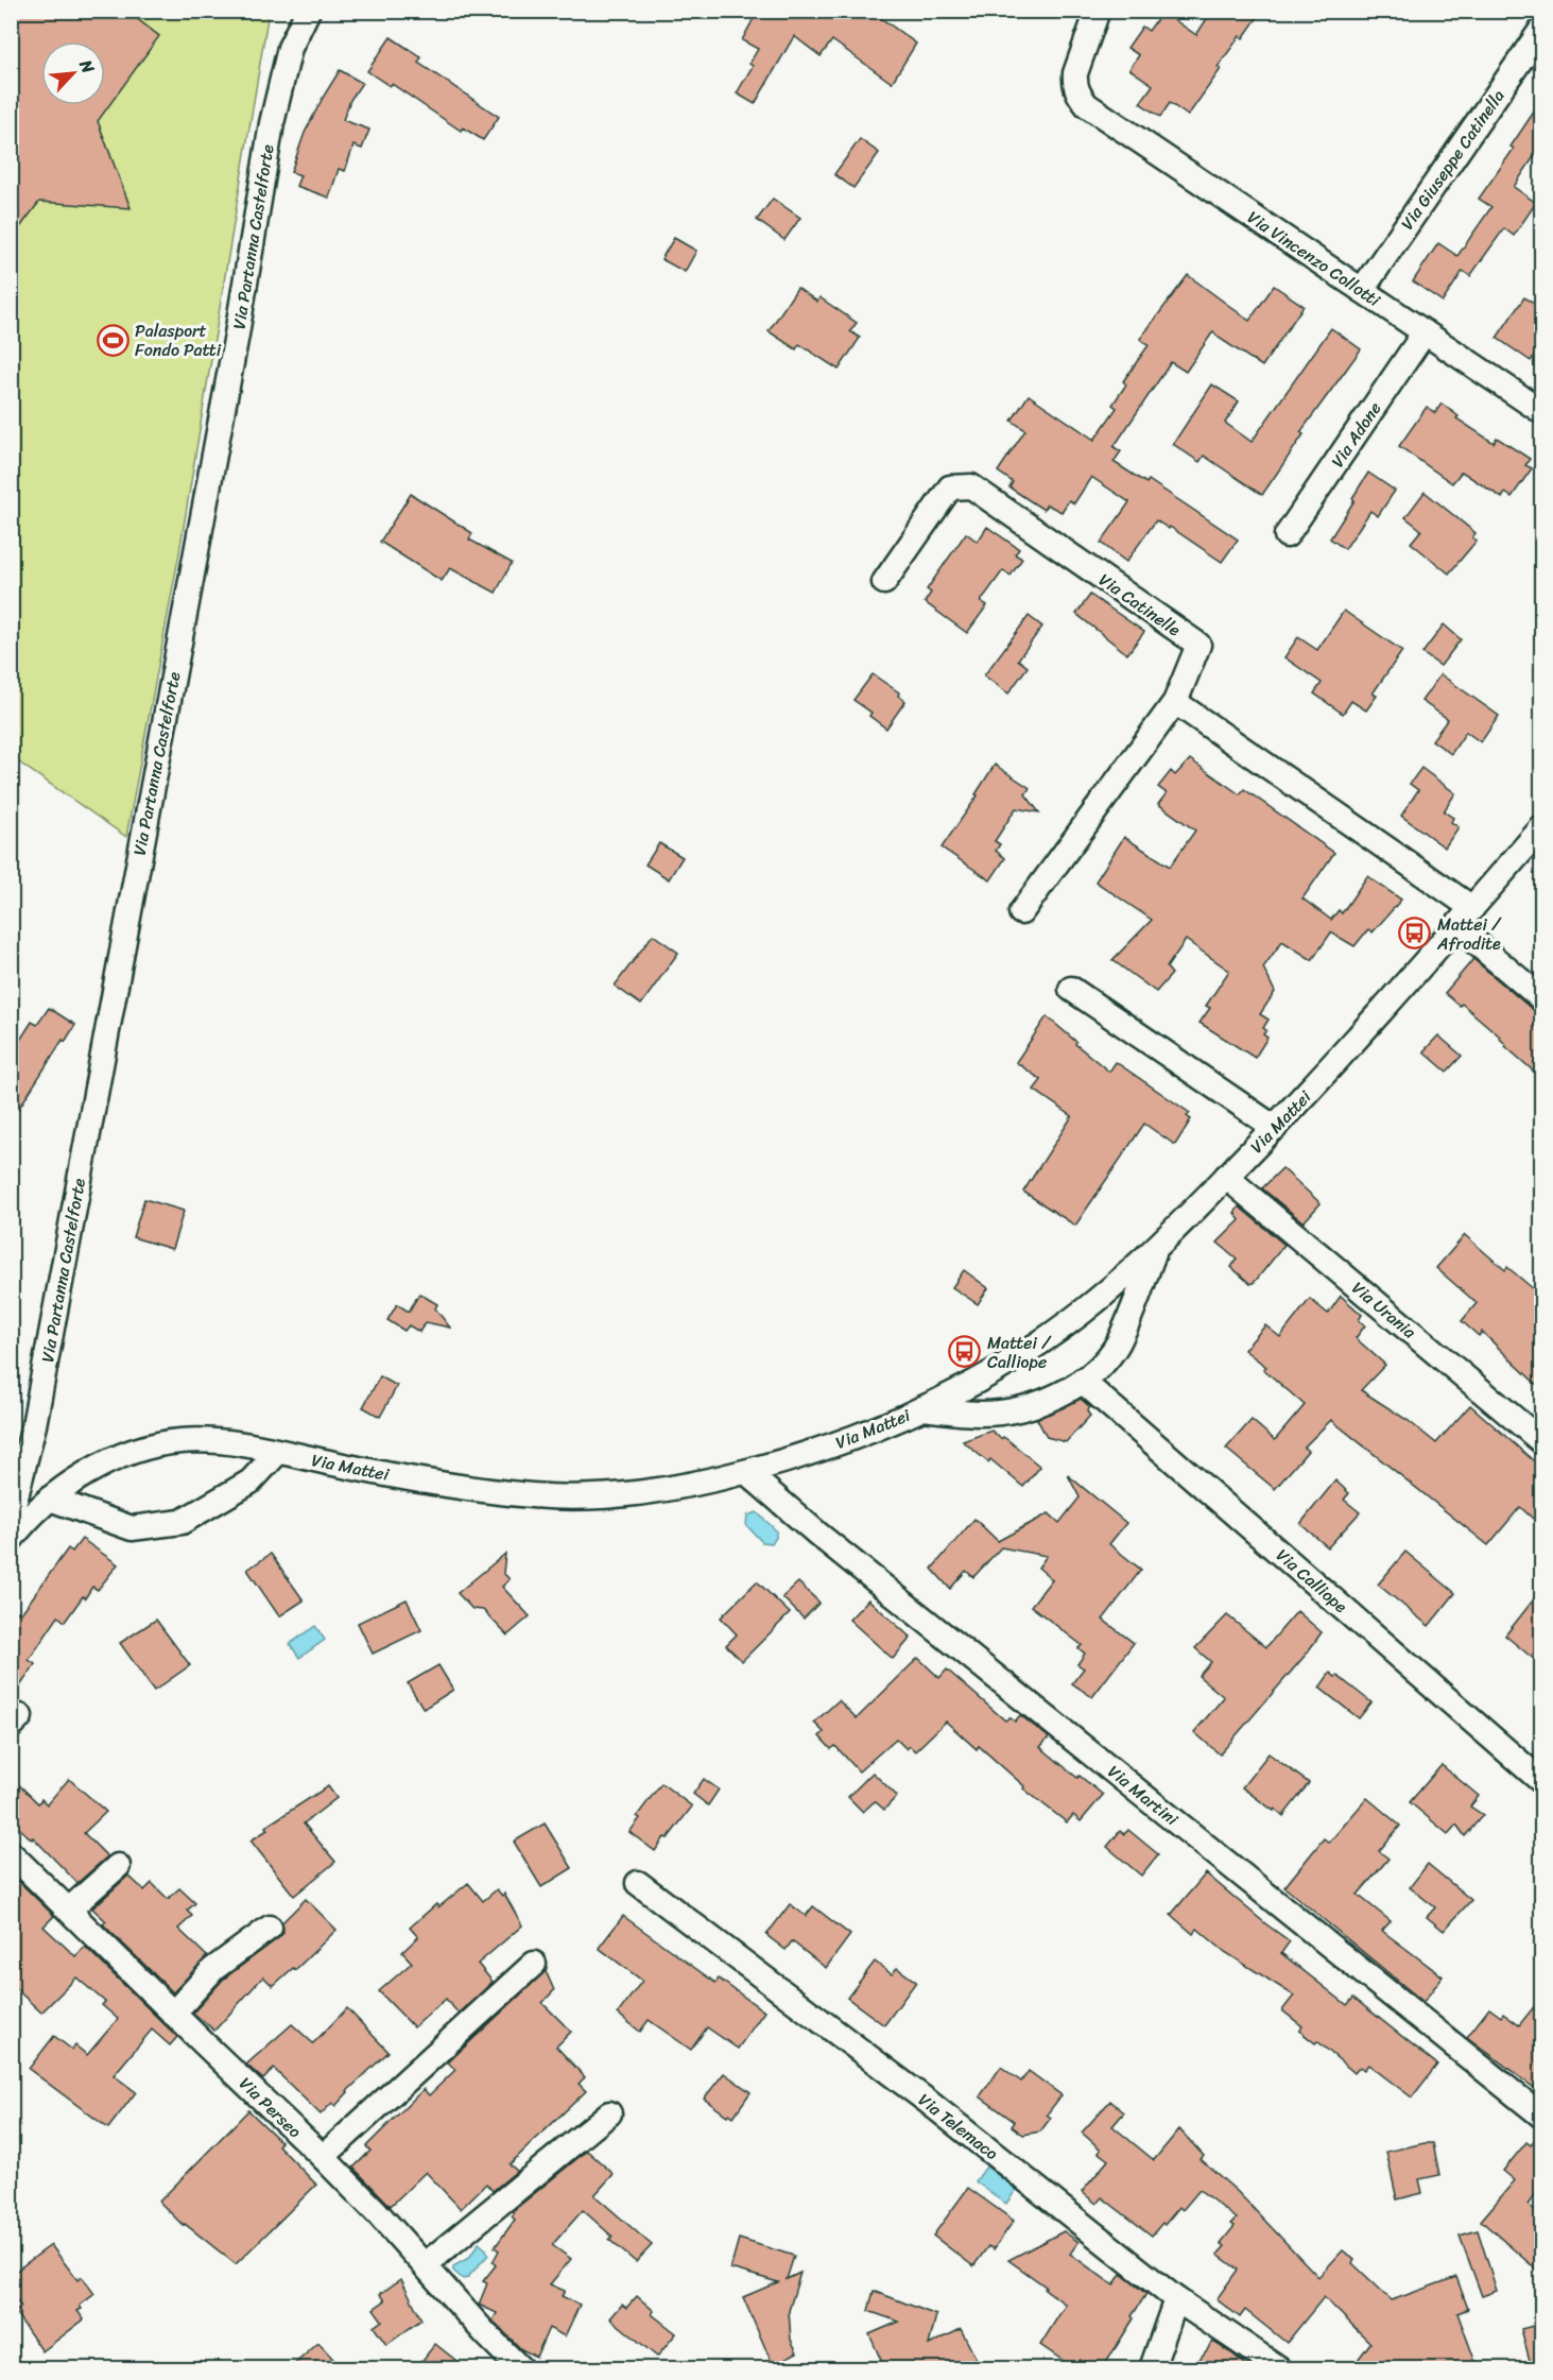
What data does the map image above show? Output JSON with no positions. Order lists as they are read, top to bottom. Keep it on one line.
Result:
{"streets":{"street":["Via Giuseppe Catinella","Via Partanna Castelforte","Via Vincenzo Collotti","Via Adone","Via Catinelle","Via Mattei","Via Urania","Via Calliope","Via Martini","Via Perseo","Via Telemaco"]},"crossings":[["Via Giuseppe Catinella","Via Vincenzo Collotti"],["Via Vincenzo Collotti","Via Adone"],["Via Mattei","Via Urania"],["Via Mattei","Via Martini"]],"places":{"sports":["Palasport Fondo Patti"],"bus stop":["Mattei / Afrodite","Mattei / Calliope"]},"north":"top right"}
